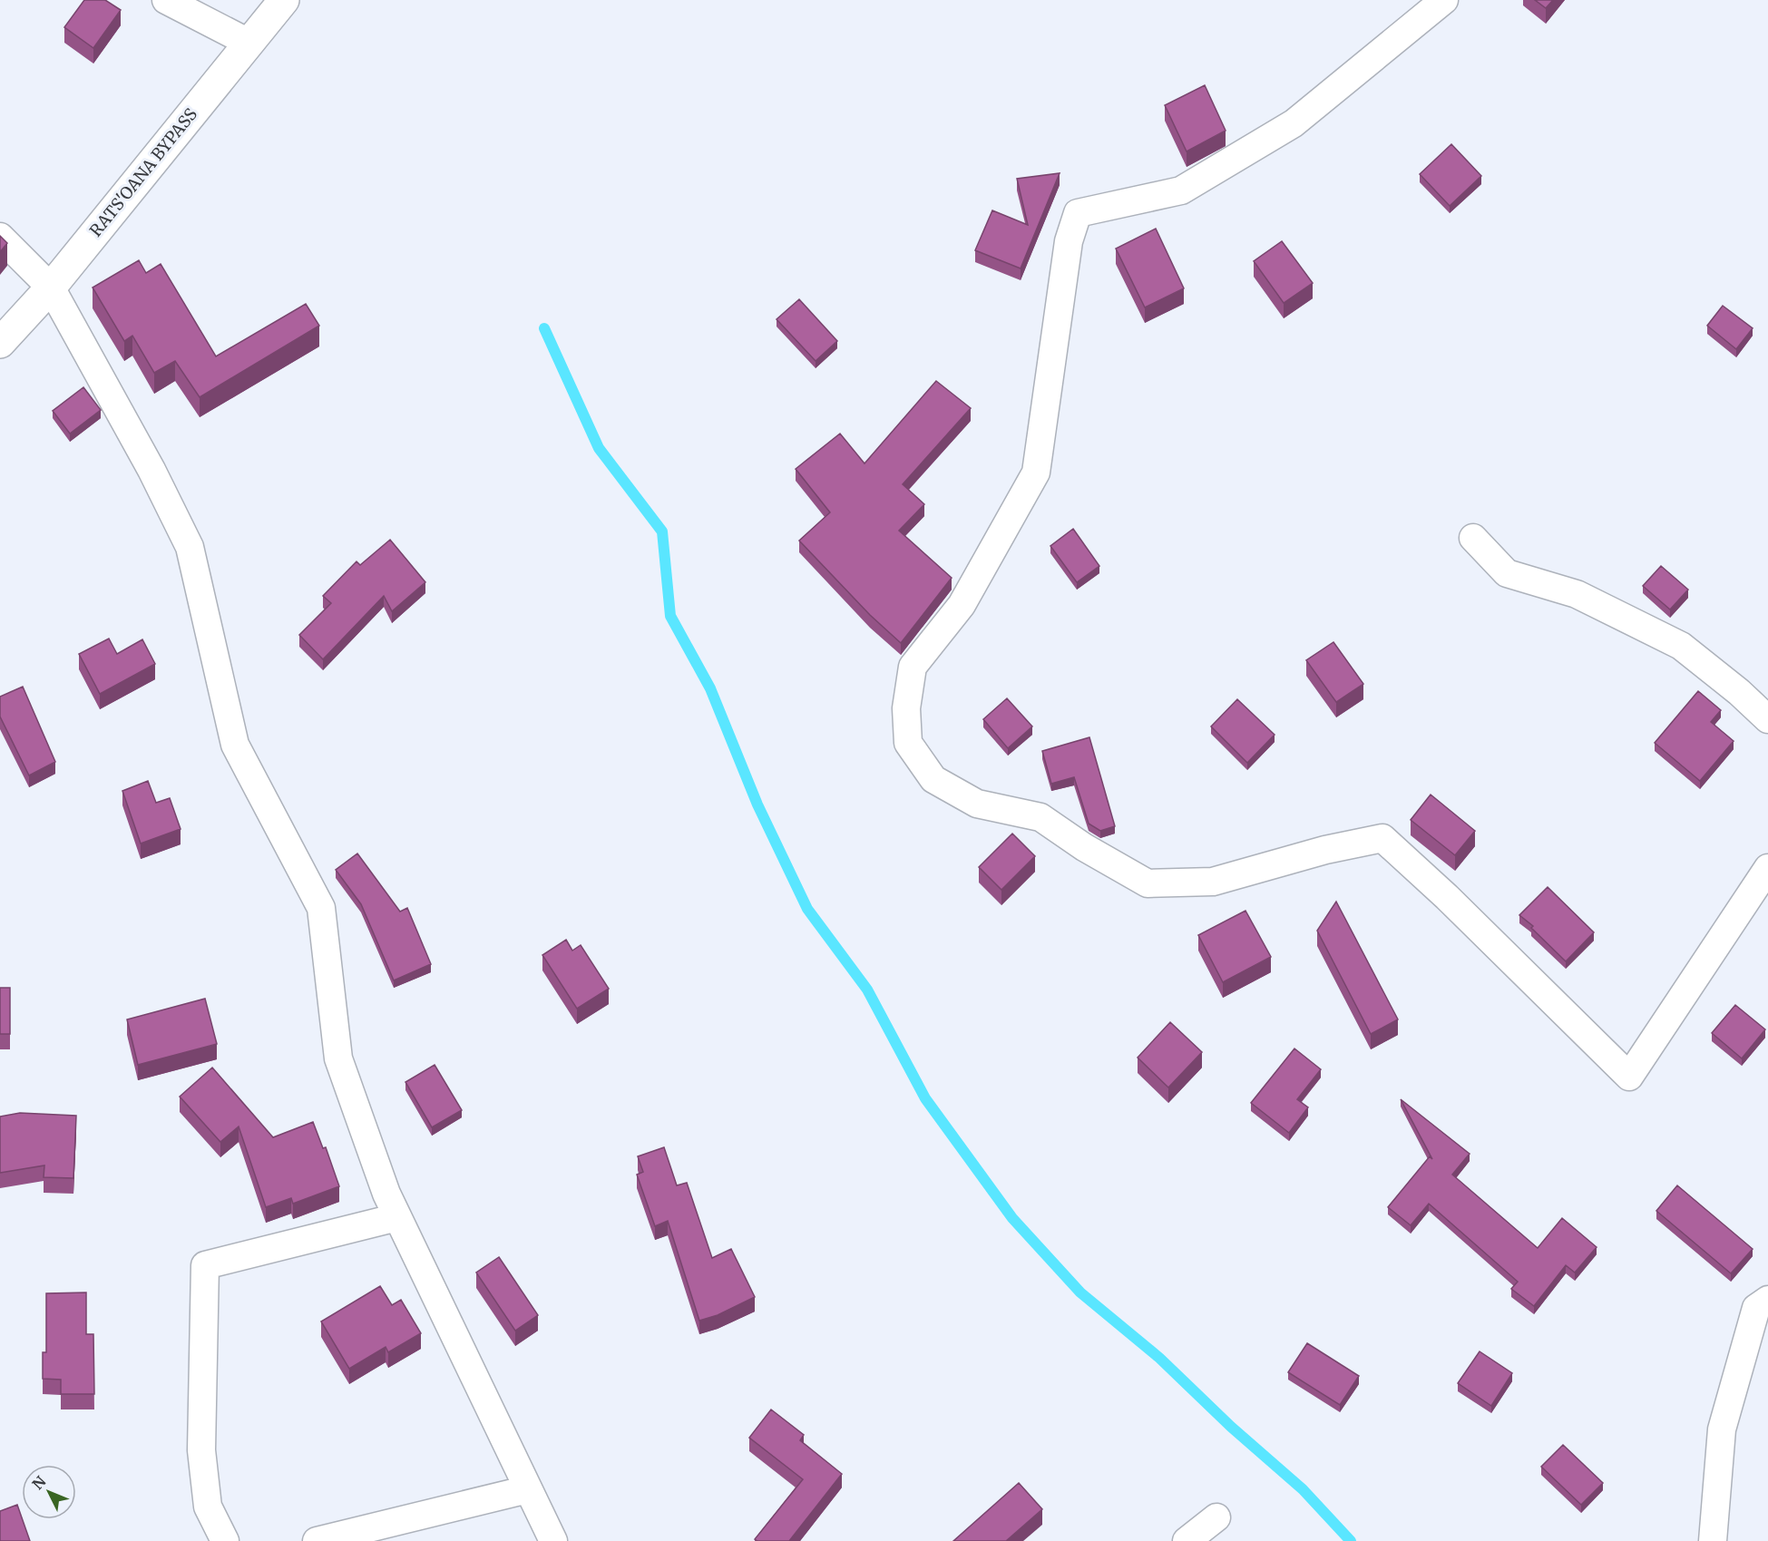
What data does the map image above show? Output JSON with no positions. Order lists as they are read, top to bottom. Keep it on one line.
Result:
{"streets":{"street":["RATS'OANA BYPASS"]},"north":"top left"}
